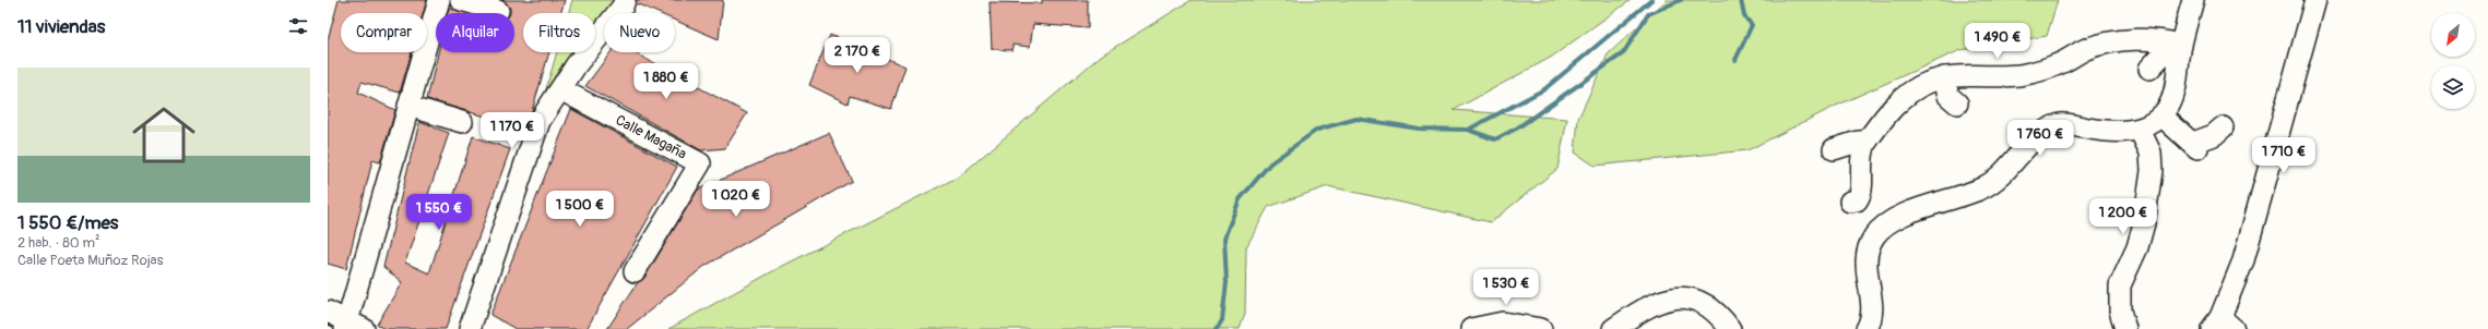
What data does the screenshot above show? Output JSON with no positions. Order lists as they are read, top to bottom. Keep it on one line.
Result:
{"streets":{"street":["Calle Magaña"]},"north":"bottom left","page":{"heading":"11 viviendas","chip":["Comprar","Alquilar","Filtros","Nuevo"],"price":["1 490 €","2 170 €","1 880 €","1 170 €","1 760 €","1 710 €","1 020 €","1 500 €","1 550 €","1 200 €","1 530 €"],"list":[{"name":"1 550 €/mes","note":"2 hab. · 80 m² · Calle Poeta Muñoz Rojas"}]}}
